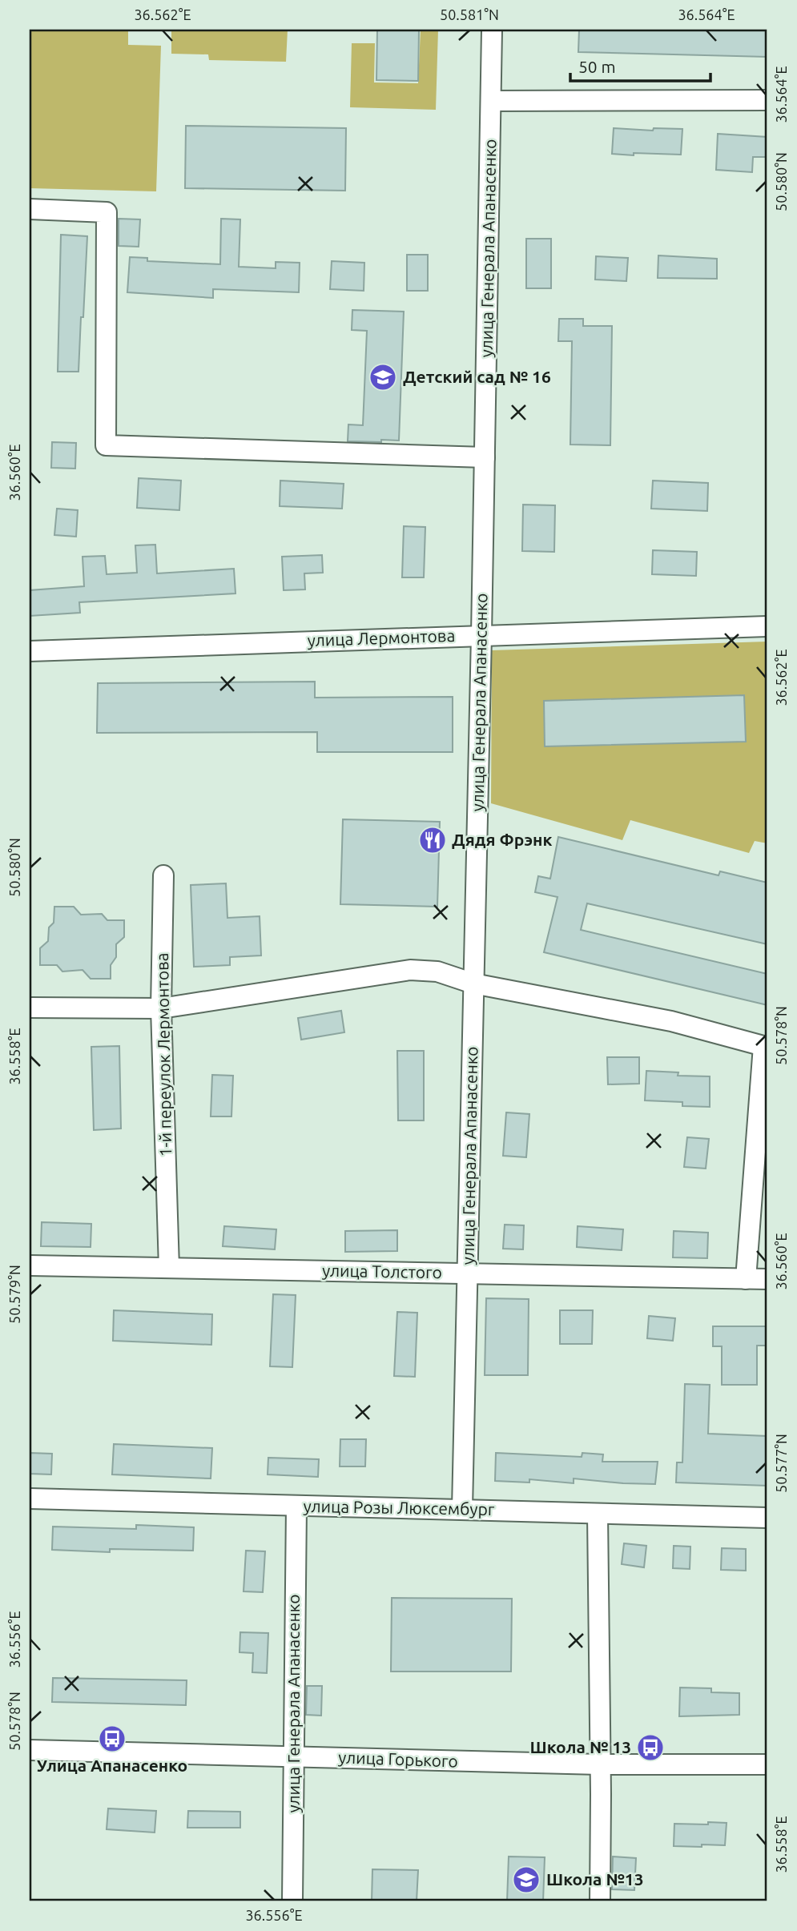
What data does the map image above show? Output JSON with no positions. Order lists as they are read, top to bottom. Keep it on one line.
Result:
{"streets":{"street":["улица Генерала Апанасенко","улица Лермонтова","1-й переулок Лермонтова","улица Толстого","улица Розы Люксембург","улица Горького"]},"crossings":[["улица Генерала Апанасенко","улица Лермонтова"],["улица Генерала Апанасенко","улица Толстого"],["улица Генерала Апанасенко","улица Розы Люксембург"],["улица Генерала Апанасенко","улица Горького"],["1-й переулок Лермонтова","улица Толстого"]],"places":{"school or university":["Детский сад № 16","Школа №13"],"restaurant":["Дядя Фрэнк"],"bus stop":["Улица Апанасенко","Школа № 13"]},"scale_bar":"50 m","coordinates":["36.562°E","50.581°N","36.564°E","50.580°N","36.560°E","50.578°N","36.558°E","50.579°N","50.577°N","36.556°E"]}
